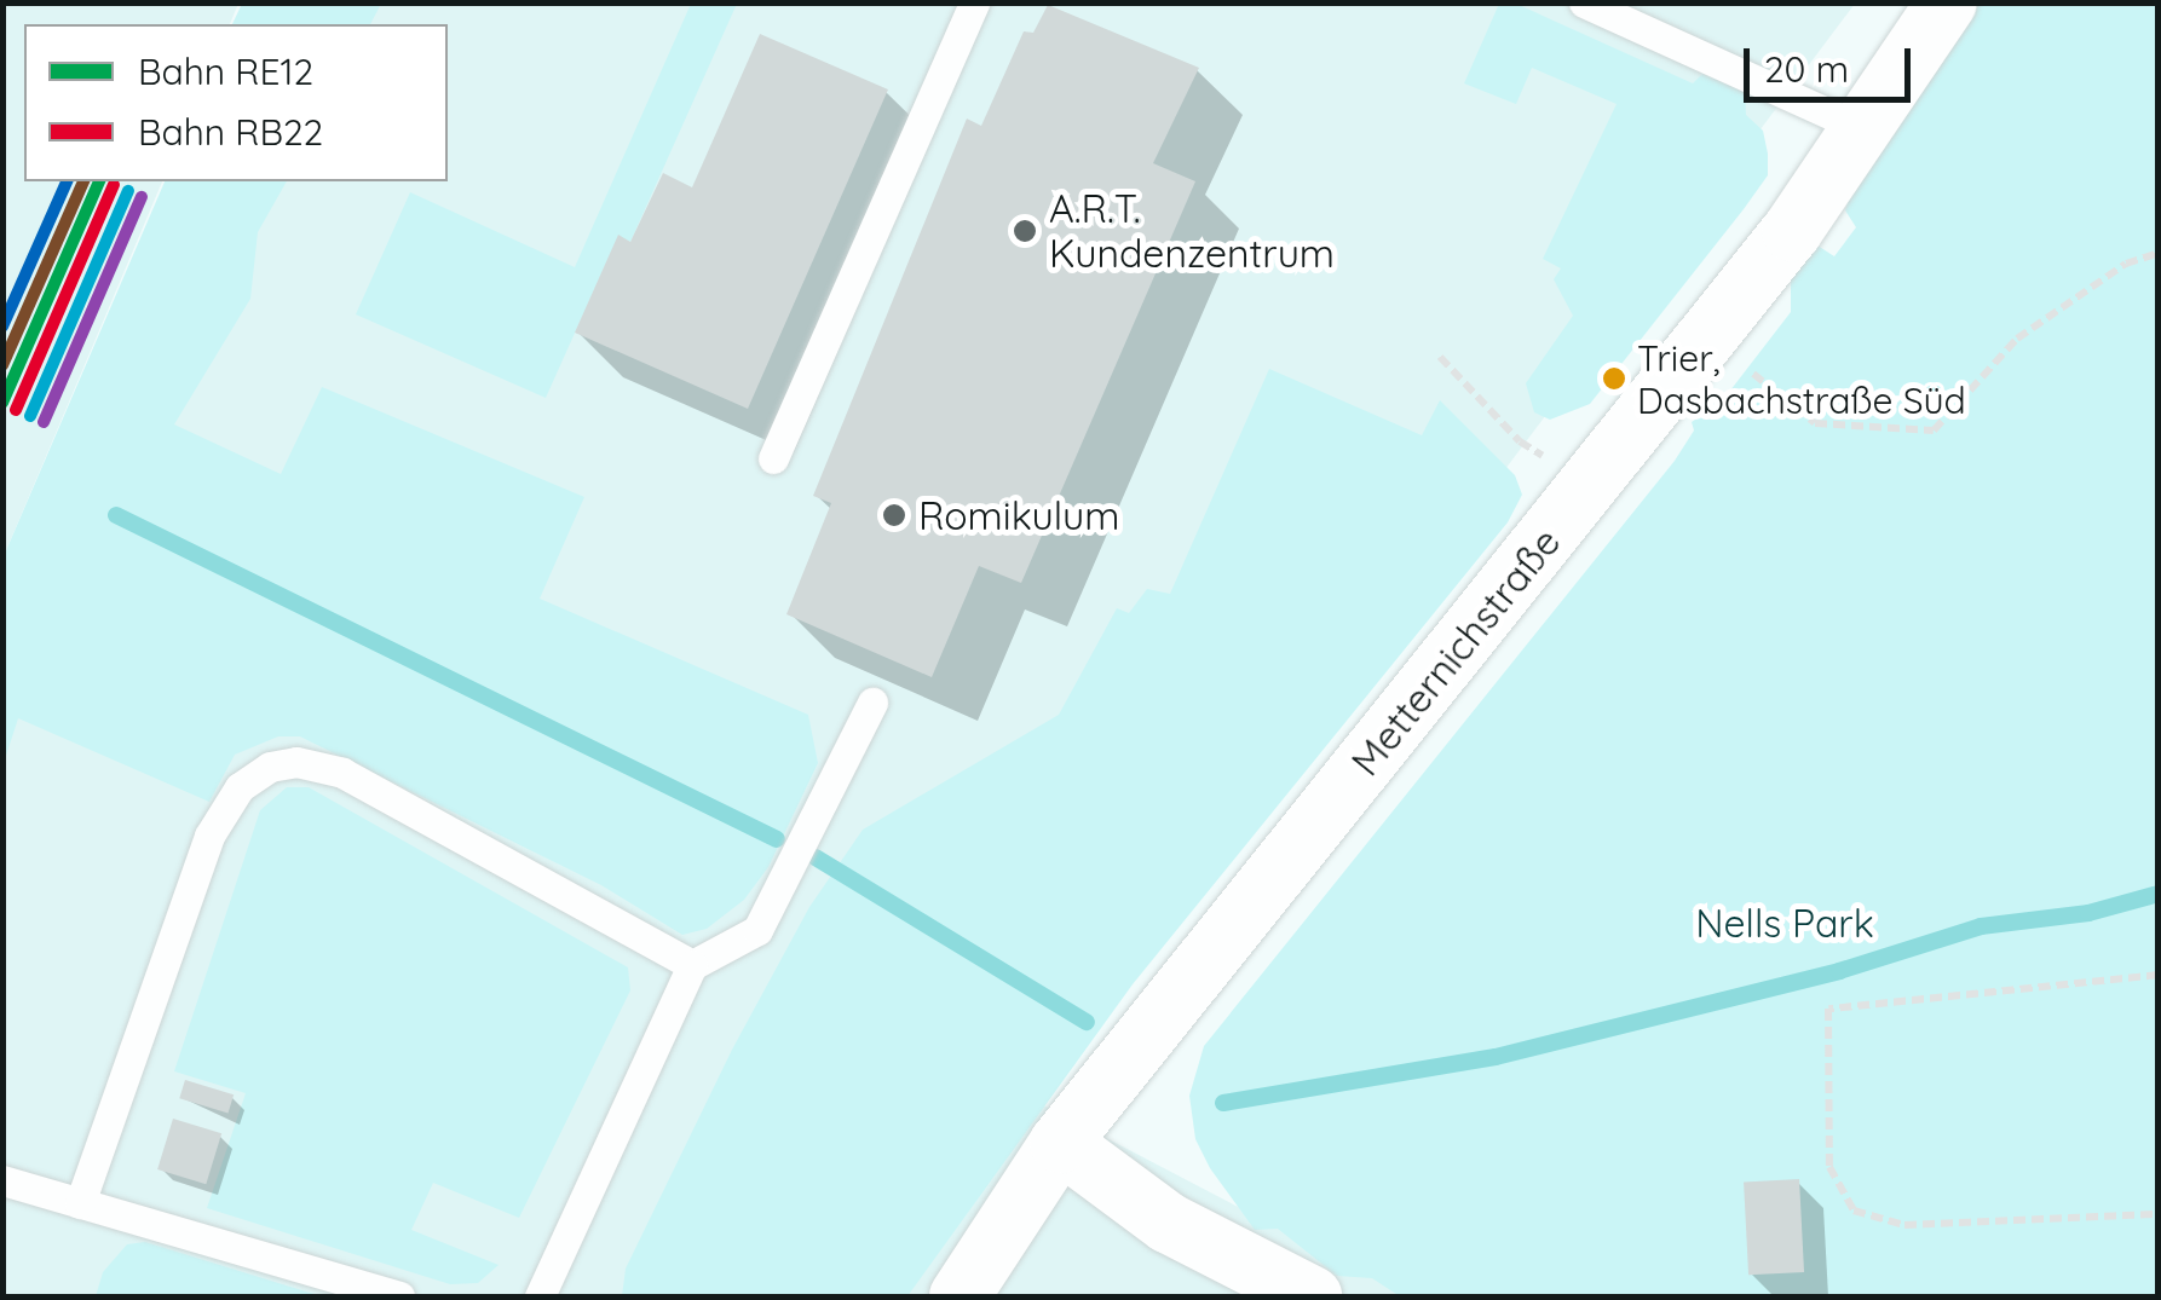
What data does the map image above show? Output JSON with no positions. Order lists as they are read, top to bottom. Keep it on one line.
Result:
{"streets":{"street":["Metternichstraße"]},"parks":["Nells Park"],"places":["A.R.T. Kundenzentrum","Trier, Dasbachstraße Süd","Romikulum"],"lines":["rail line RE12","rail line RB22"],"legend":["Bahn RE12","Bahn RB22"],"scale_bar":"20 m"}
